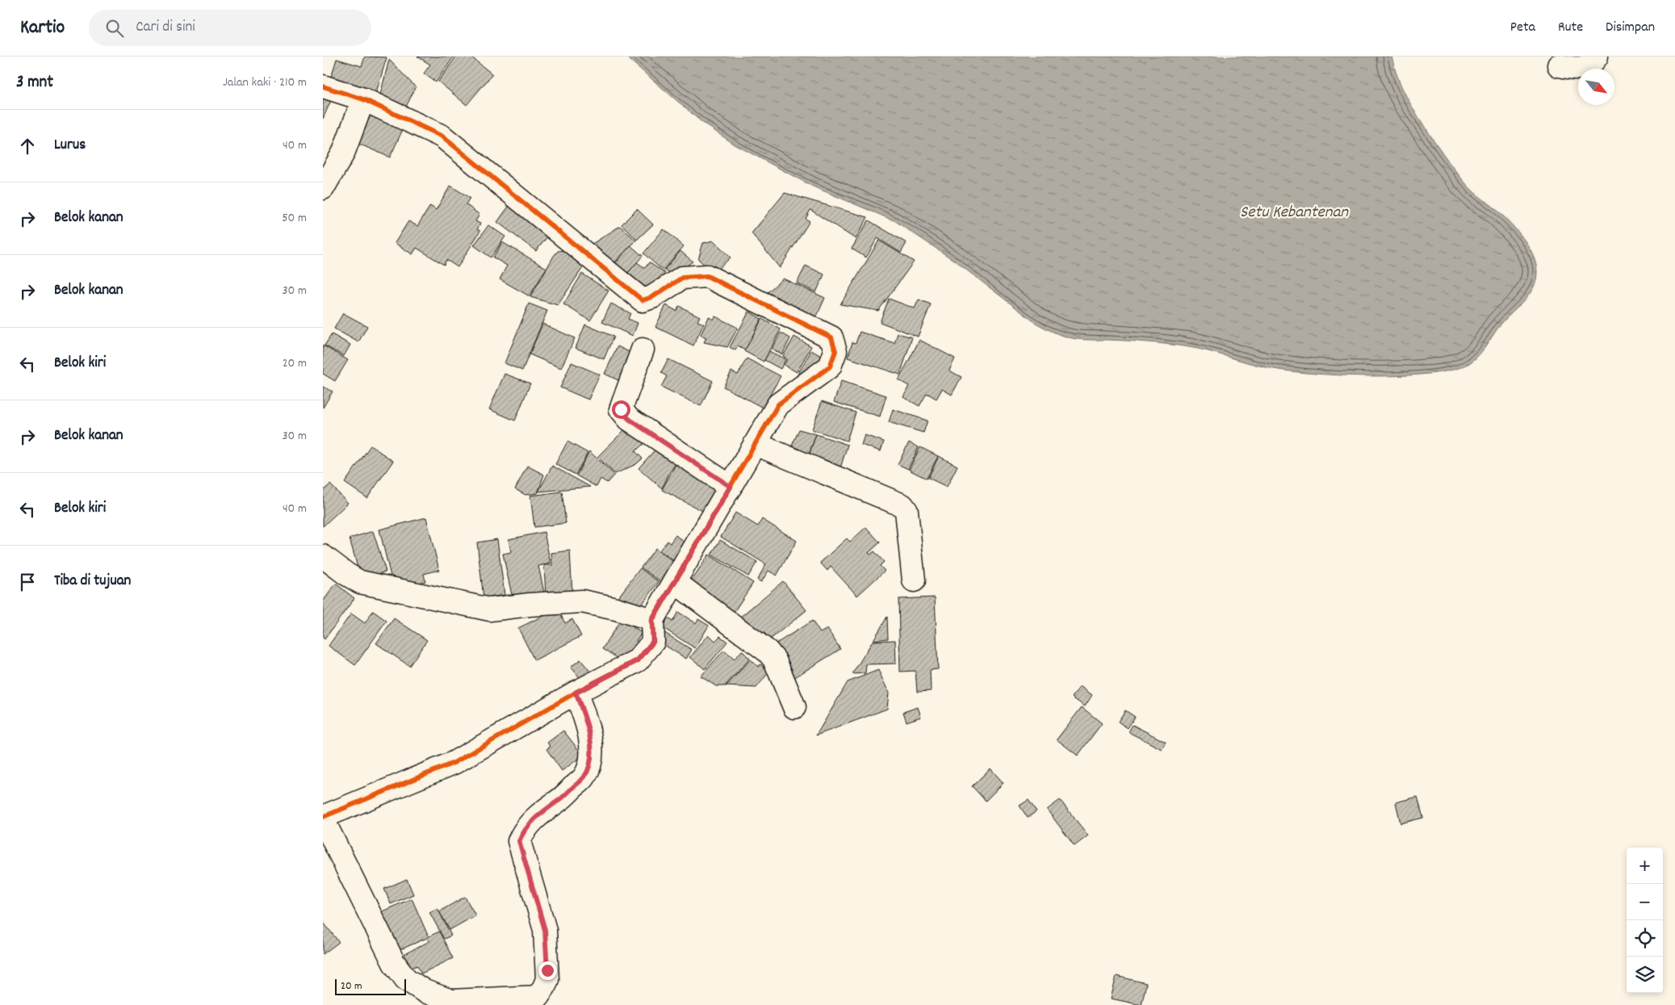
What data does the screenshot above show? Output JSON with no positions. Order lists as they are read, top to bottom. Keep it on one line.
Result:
{"water":["Setu Kebantenan"],"scale_bar":"20 m","north":"bottom right","page":{"header":"Kartio","search":"Cari di sini","nav":["Peta","Rute","Disimpan"],"heading":["3 mnt","Jalan kaki · 210 m"],"list":[["Lurus","40 m"],["Belok kanan","50 m"],["Belok kanan","30 m"],["Belok kiri","20 m"],["Belok kanan","30 m"],["Belok kiri","40 m"],"Tiba di tujuan"],"map_buttons":["+","−"],"scale":"20 m"}}
